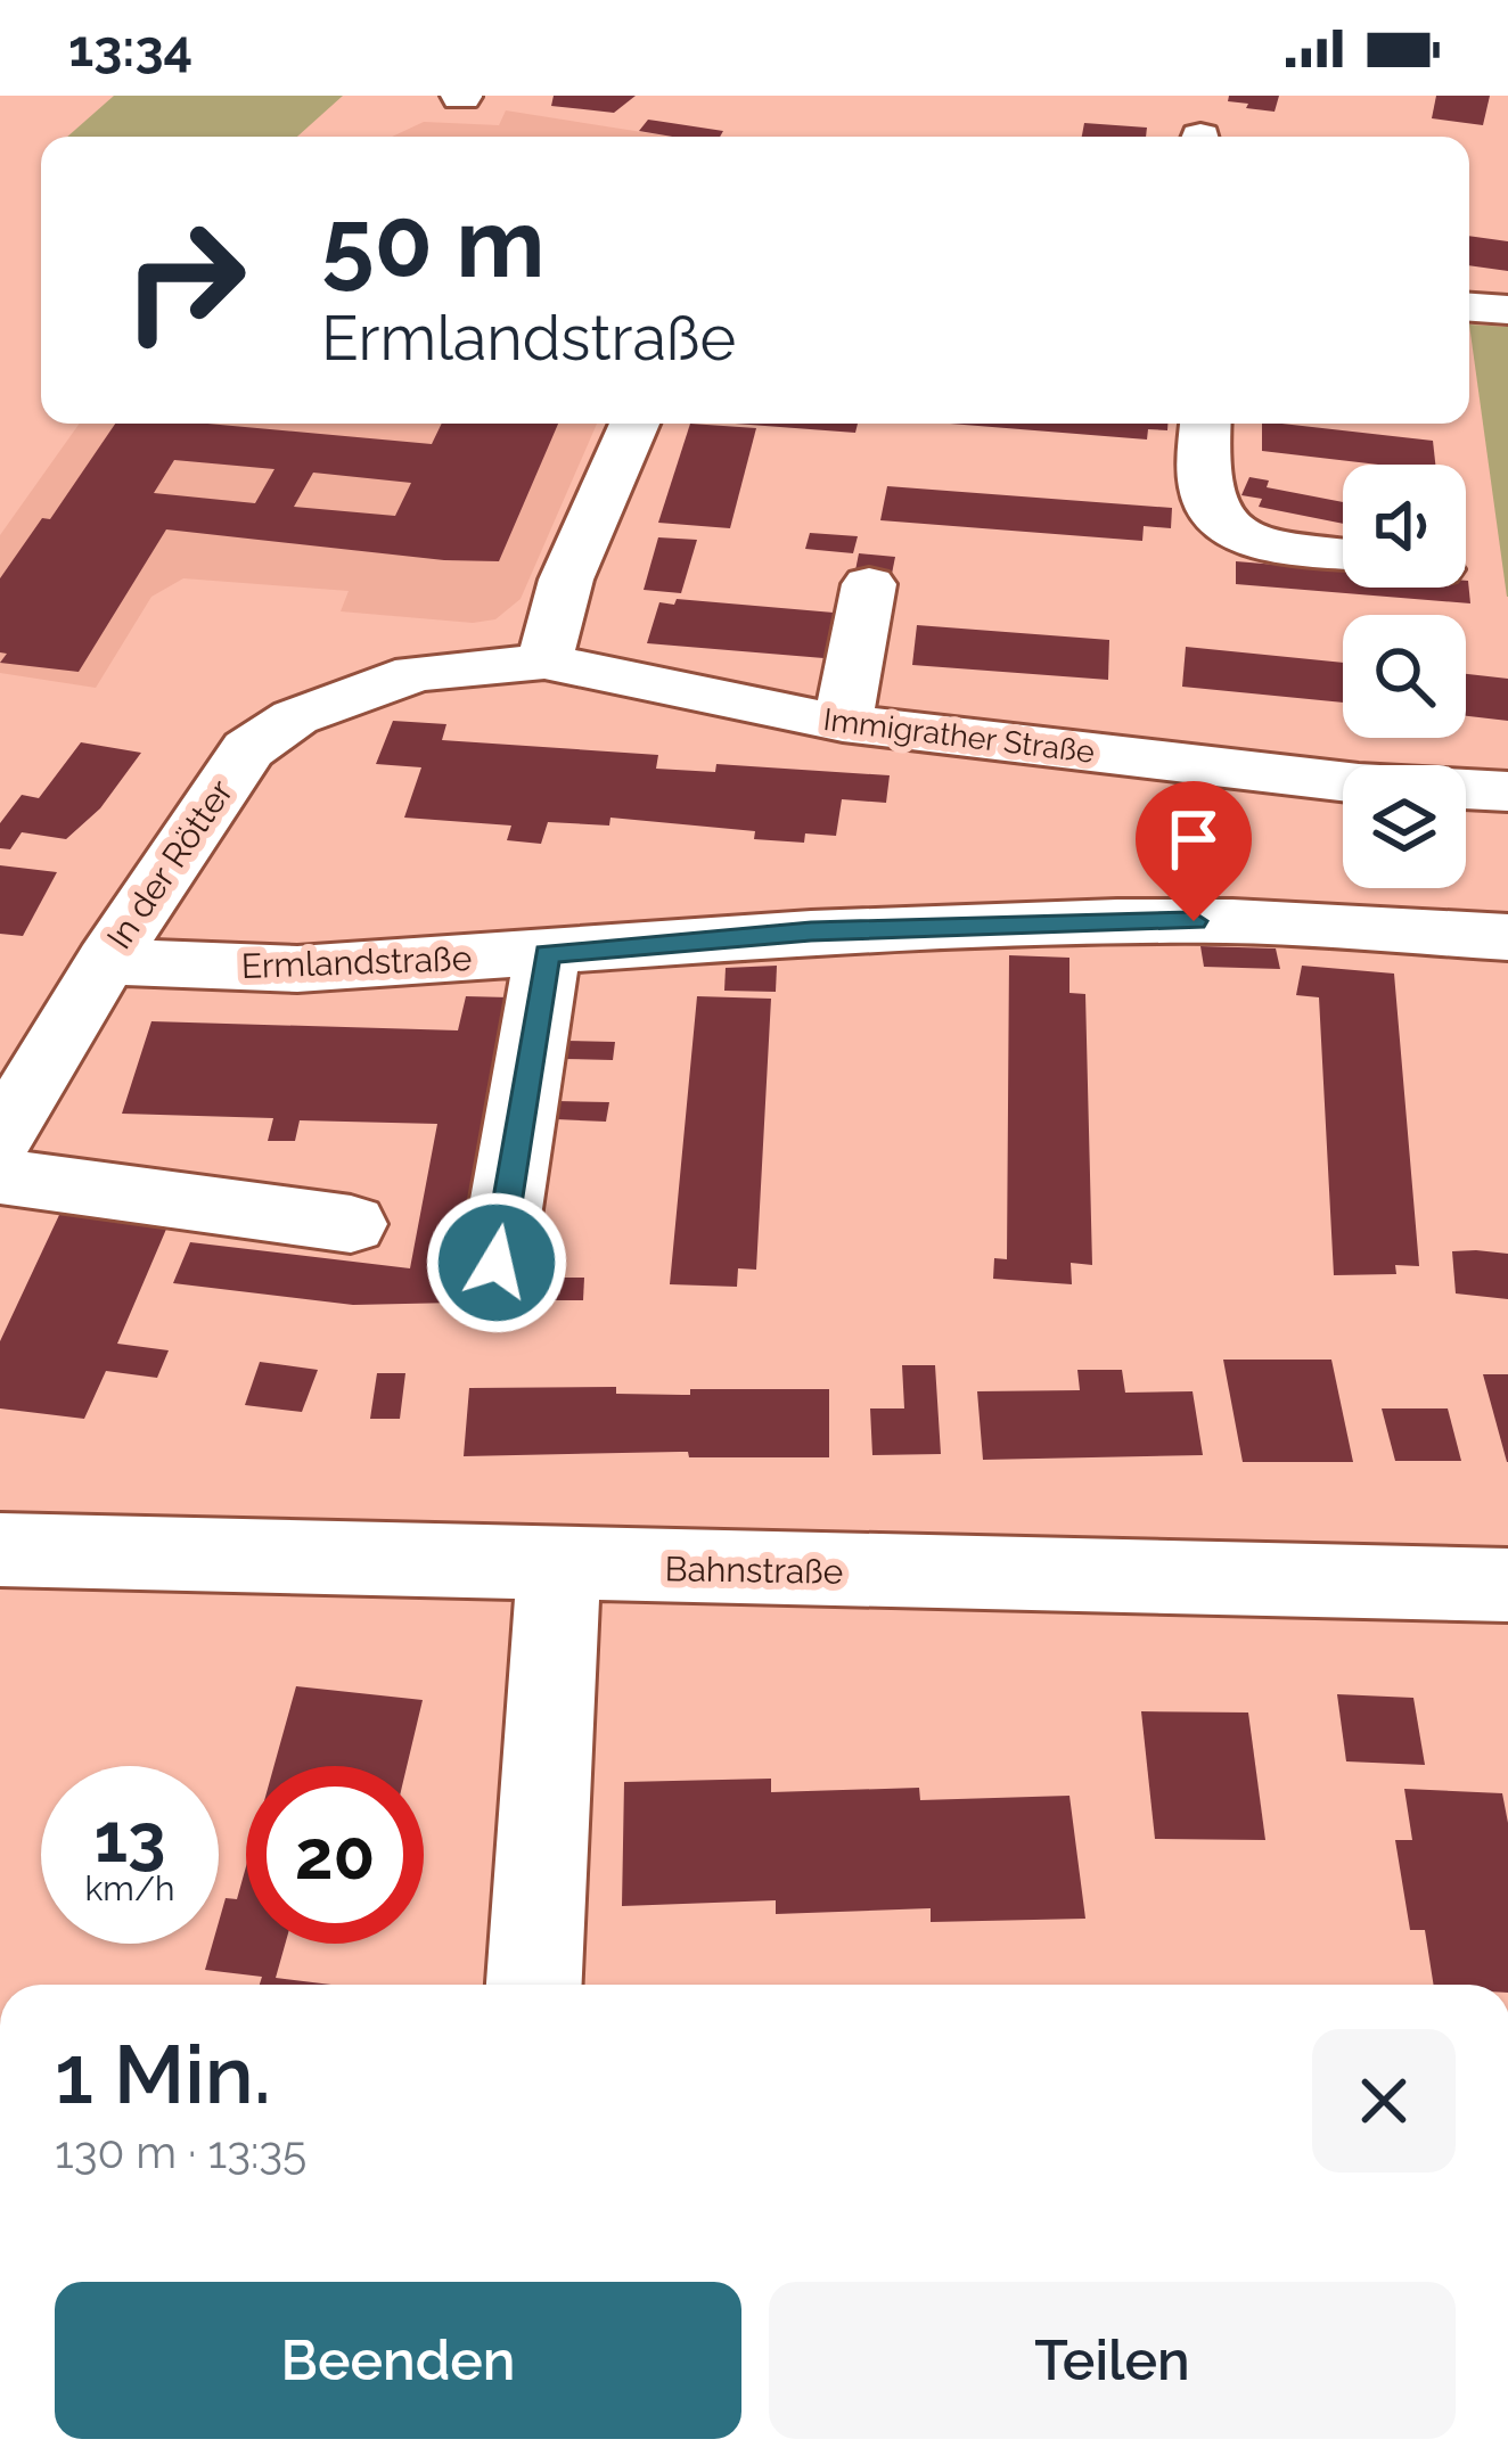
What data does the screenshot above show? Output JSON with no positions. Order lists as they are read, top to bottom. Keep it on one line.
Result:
{"streets":{"street":["Immigrather Straße","In der Rötter","Ermlandstraße","Bahnstraße"]},"crossings":[["Immigrather Straße","In der Rötter"],["In der Rötter","Ermlandstraße"]],"page":{"status":"13:34","turn":["50 m","Ermlandstraße"],"speed":"13 km/h","limit":"20","heading":["1 Min.","130 m · 13:35"],"buttons":["Beenden","Teilen"]}}
